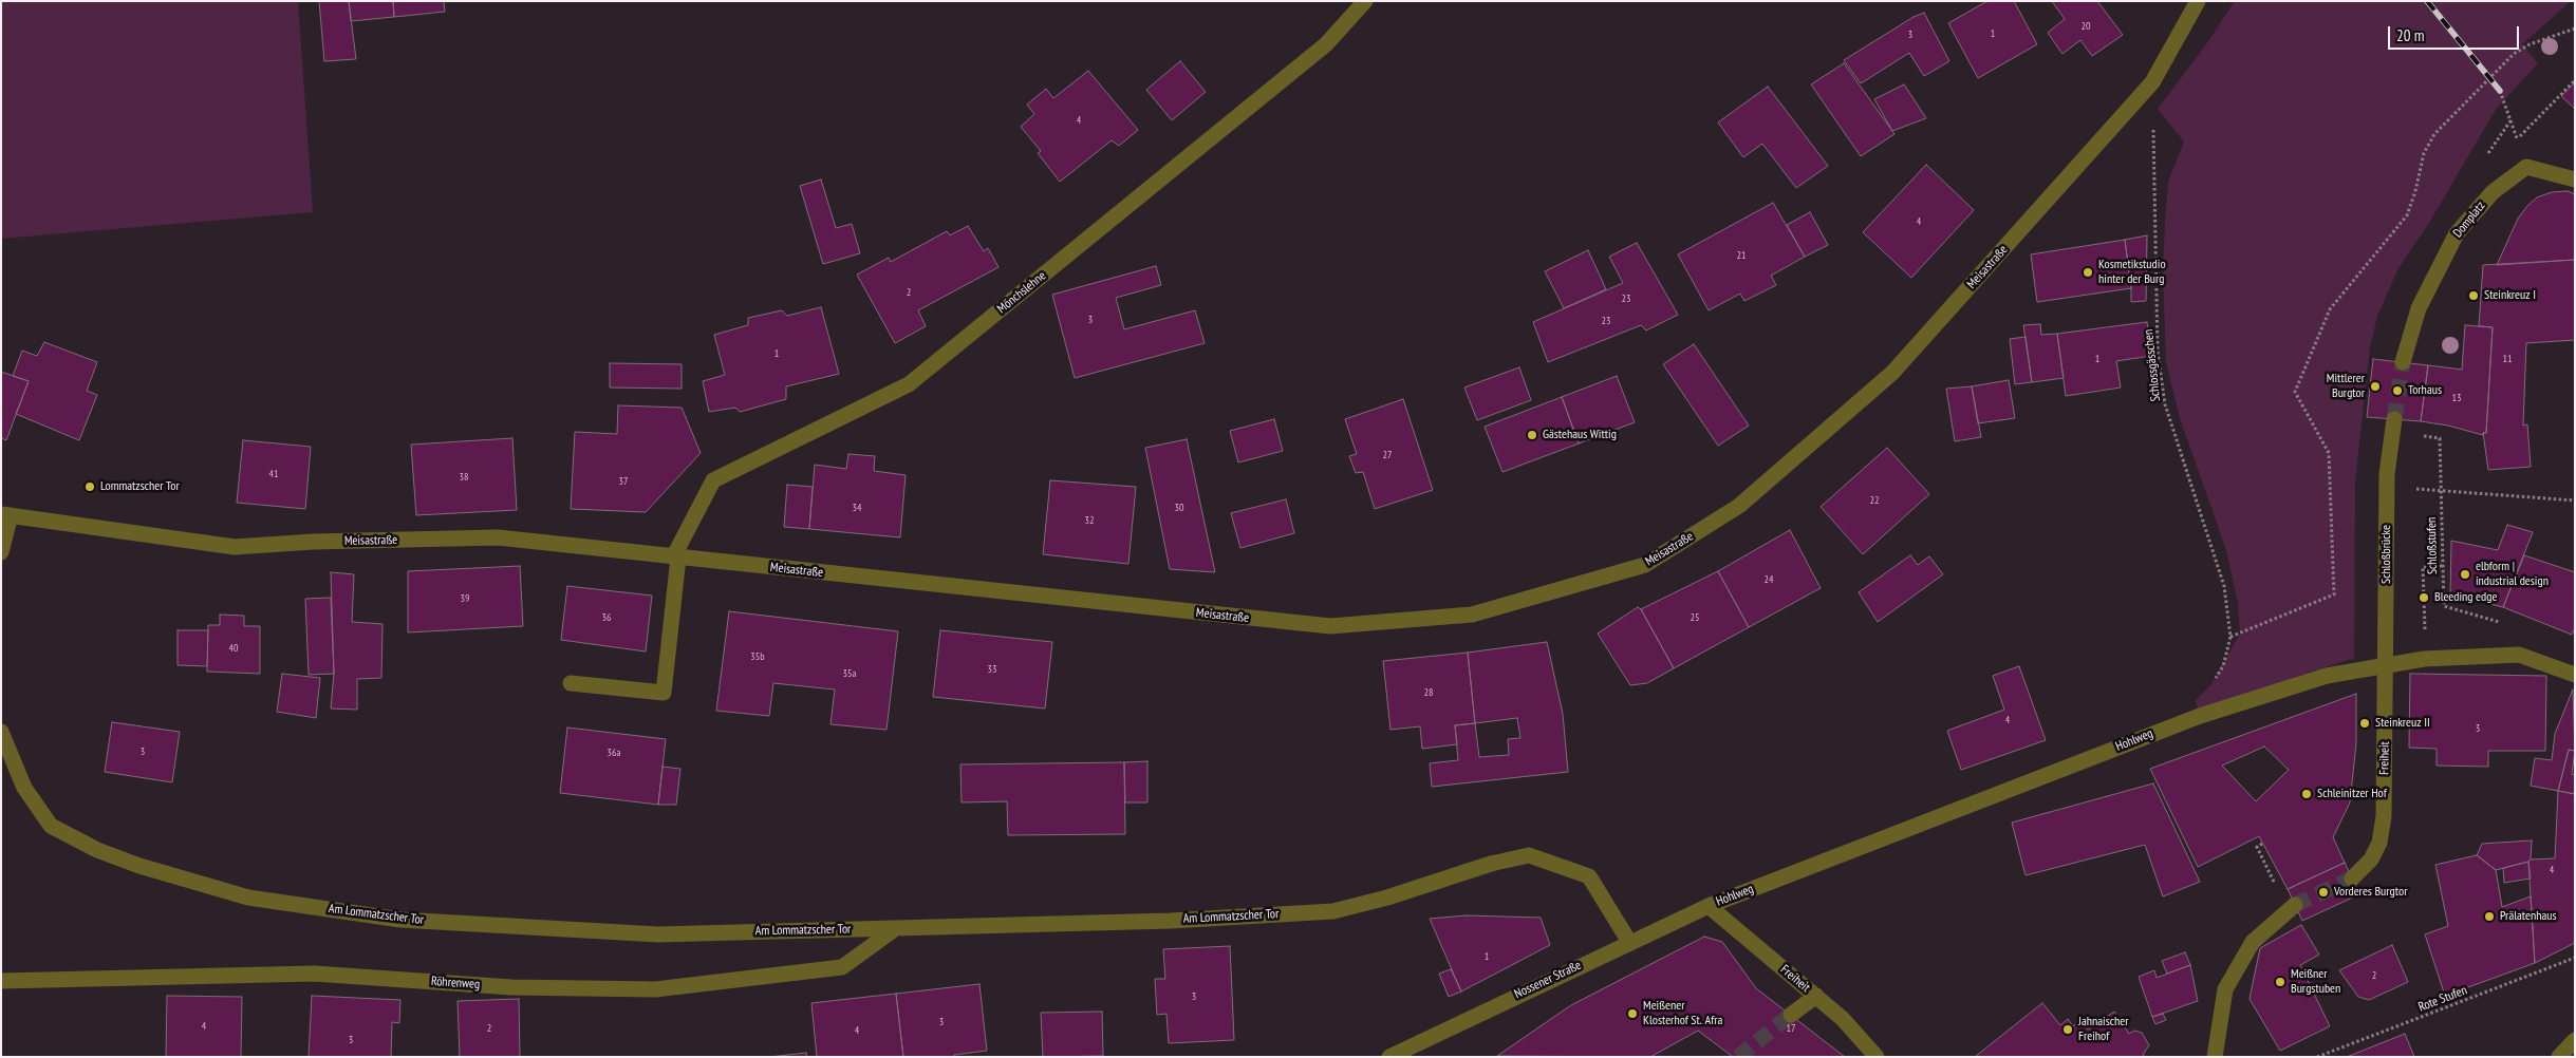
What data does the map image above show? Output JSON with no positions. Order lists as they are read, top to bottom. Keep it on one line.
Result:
{"streets":{"street":["Domplatz","Meisastraße","Mönchslehne","Schloßbrücke","Hohlweg","Freiheit","Am Lommatzscher Tor","Nossener Straße","Röhrenweg"],"path":["Schlossgässchen","Schloßstufen","Rote Stufen"]},"crossings":[["Meisastraße","Mönchslehne"],["Meisastraße","Schlossgässchen"],["Schloßbrücke","Freiheit"],["Hohlweg","Freiheit"],["Hohlweg","Nossener Straße"],["Freiheit","Nossener Straße"],["Am Lommatzscher Tor","Nossener Straße"],["Am Lommatzscher Tor","Röhrenweg"]],"places":["Kosmetikstudio hinter der Burg","Steinkreuz I","Mittlerer Burgtor","Torhaus","Gästehaus Wittig","Lommatzscher Tor","elbform | industrial design","Bleeding edge","Steinkreuz II","Schleinitzer Hof","Vorderes Burgtor","Prälatenhaus","Meißner Burgstuben","Meißener Klosterhof St. Afra","Jahnaischer Freihof"],"house_numbers":["20","1","3","4","4","21","2","23","3","23","1","1","11","13","27","41","38","37","22","34","30","32","24","39","36","25","40","35b","33","35a","28","4","3","3","36a","4","1","2","3","3","4","2","17","4","3"],"scale_bar":"20 m"}
